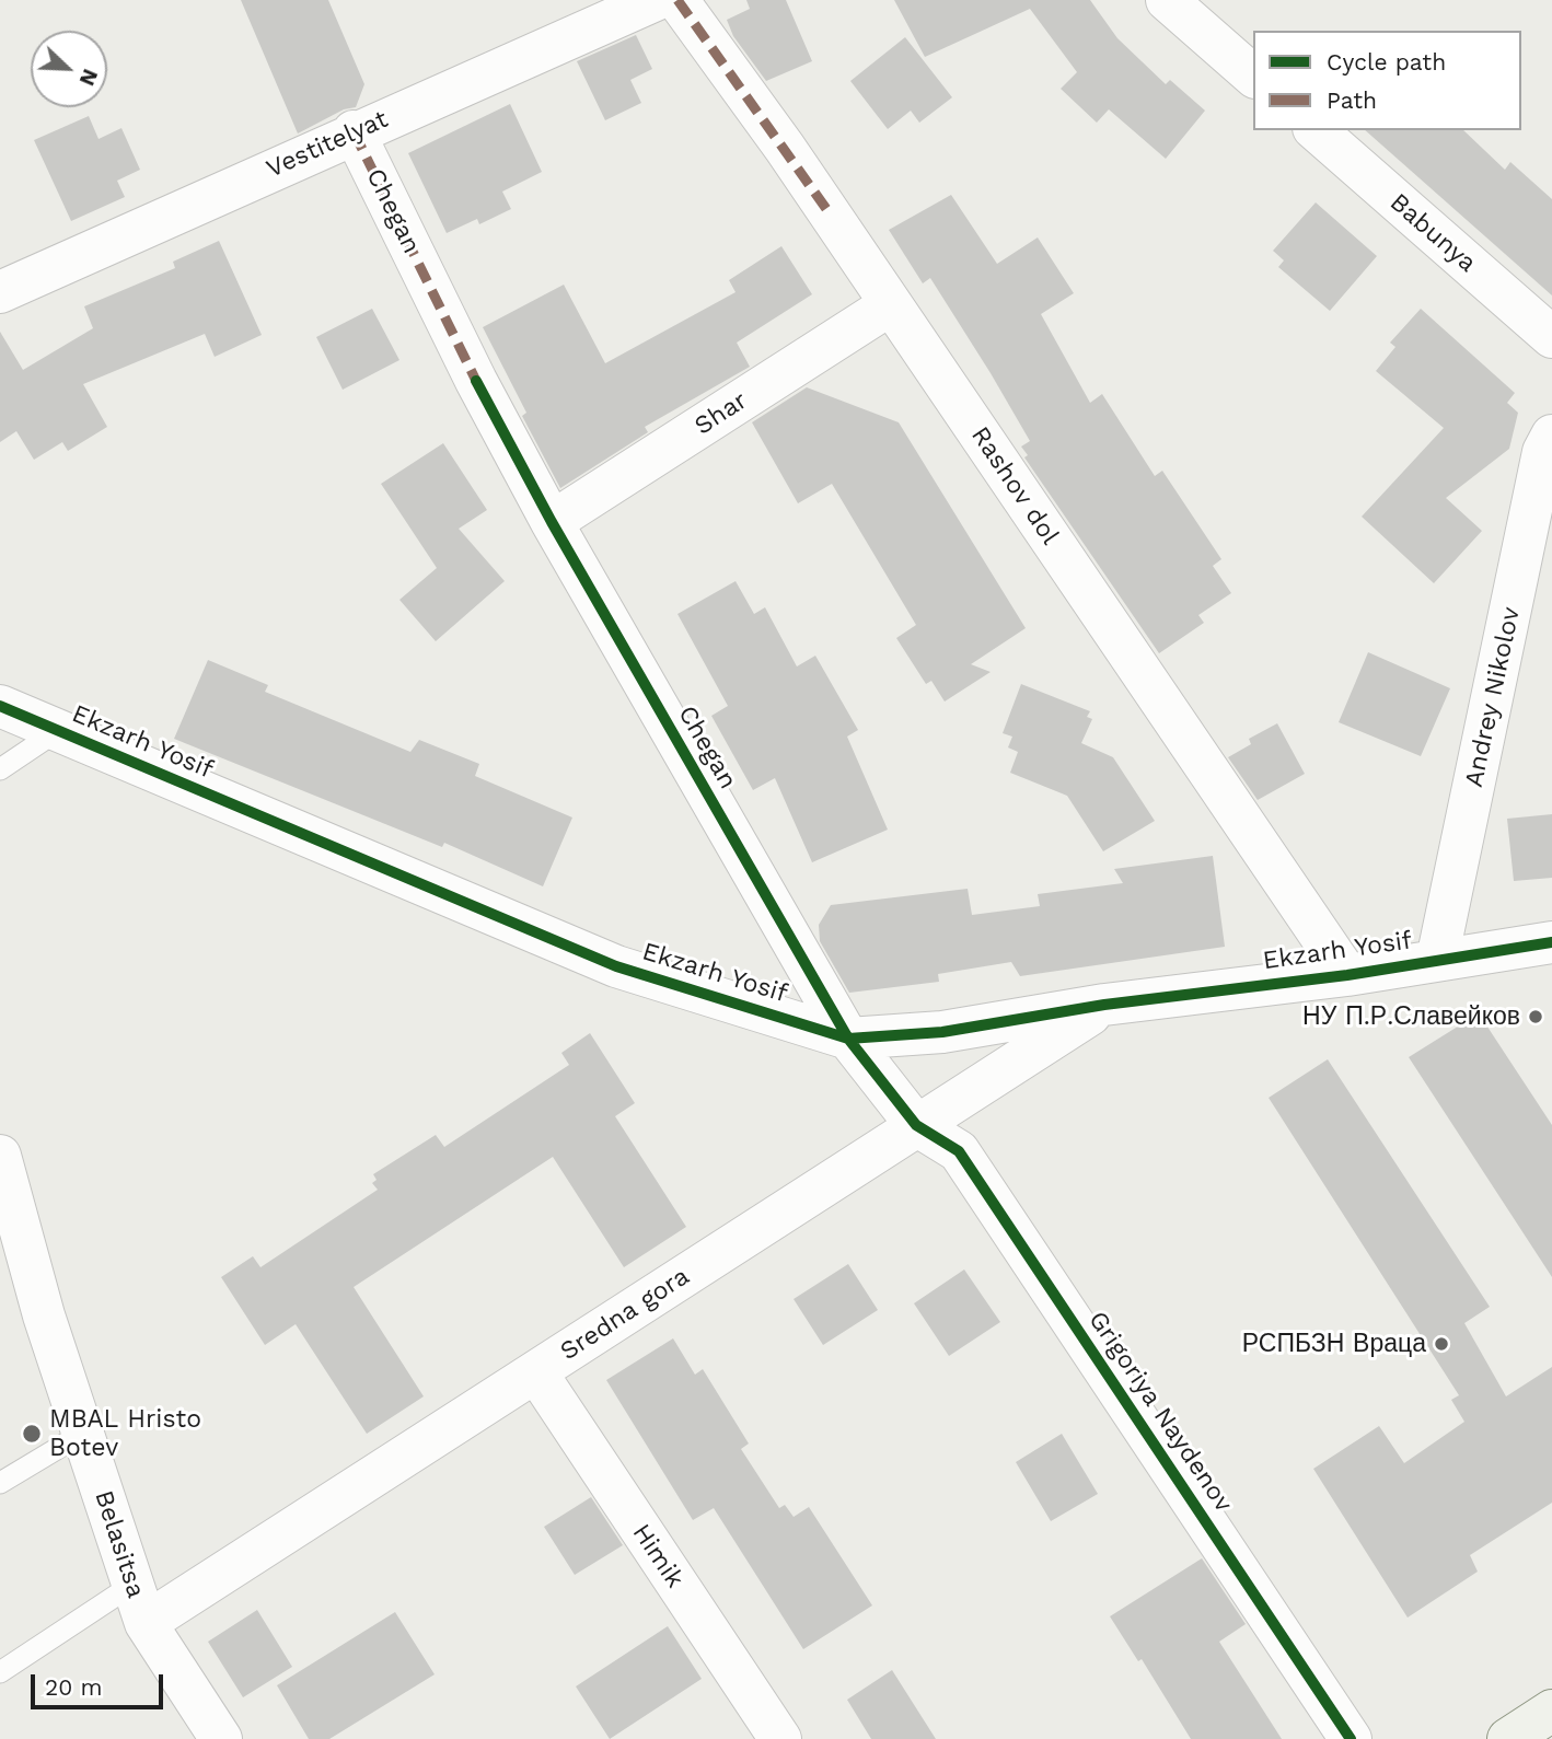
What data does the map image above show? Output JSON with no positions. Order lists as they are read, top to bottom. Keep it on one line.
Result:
{"streets":{"street":["Vestitelyat","Chegan","Babunya","Shar","Rashov dol","Andrey Nikolov","Ekzarh Yosif","Sredna gora","Grigoriya Naydenov","Belasitsa","Himik"]},"crossings":[["Vestitelyat","Chegan"],["Chegan","Shar"],["Chegan","Ekzarh Yosif"],["Chegan","Sredna gora"],["Chegan","Grigoriya Naydenov"],["Shar","Rashov dol"],["Rashov dol","Ekzarh Yosif"],["Andrey Nikolov","Ekzarh Yosif"],["Ekzarh Yosif","Sredna gora"],["Sredna gora","Grigoriya Naydenov"],["Sredna gora","Belasitsa"],["Sredna gora","Himik"]],"places":["НУ П.Р.Славейков","РСПБЗН Враца","MBAL Hristo Botev"],"legend":["Cycle path","Path"],"scale_bar":"20 m","north":"bottom right"}
